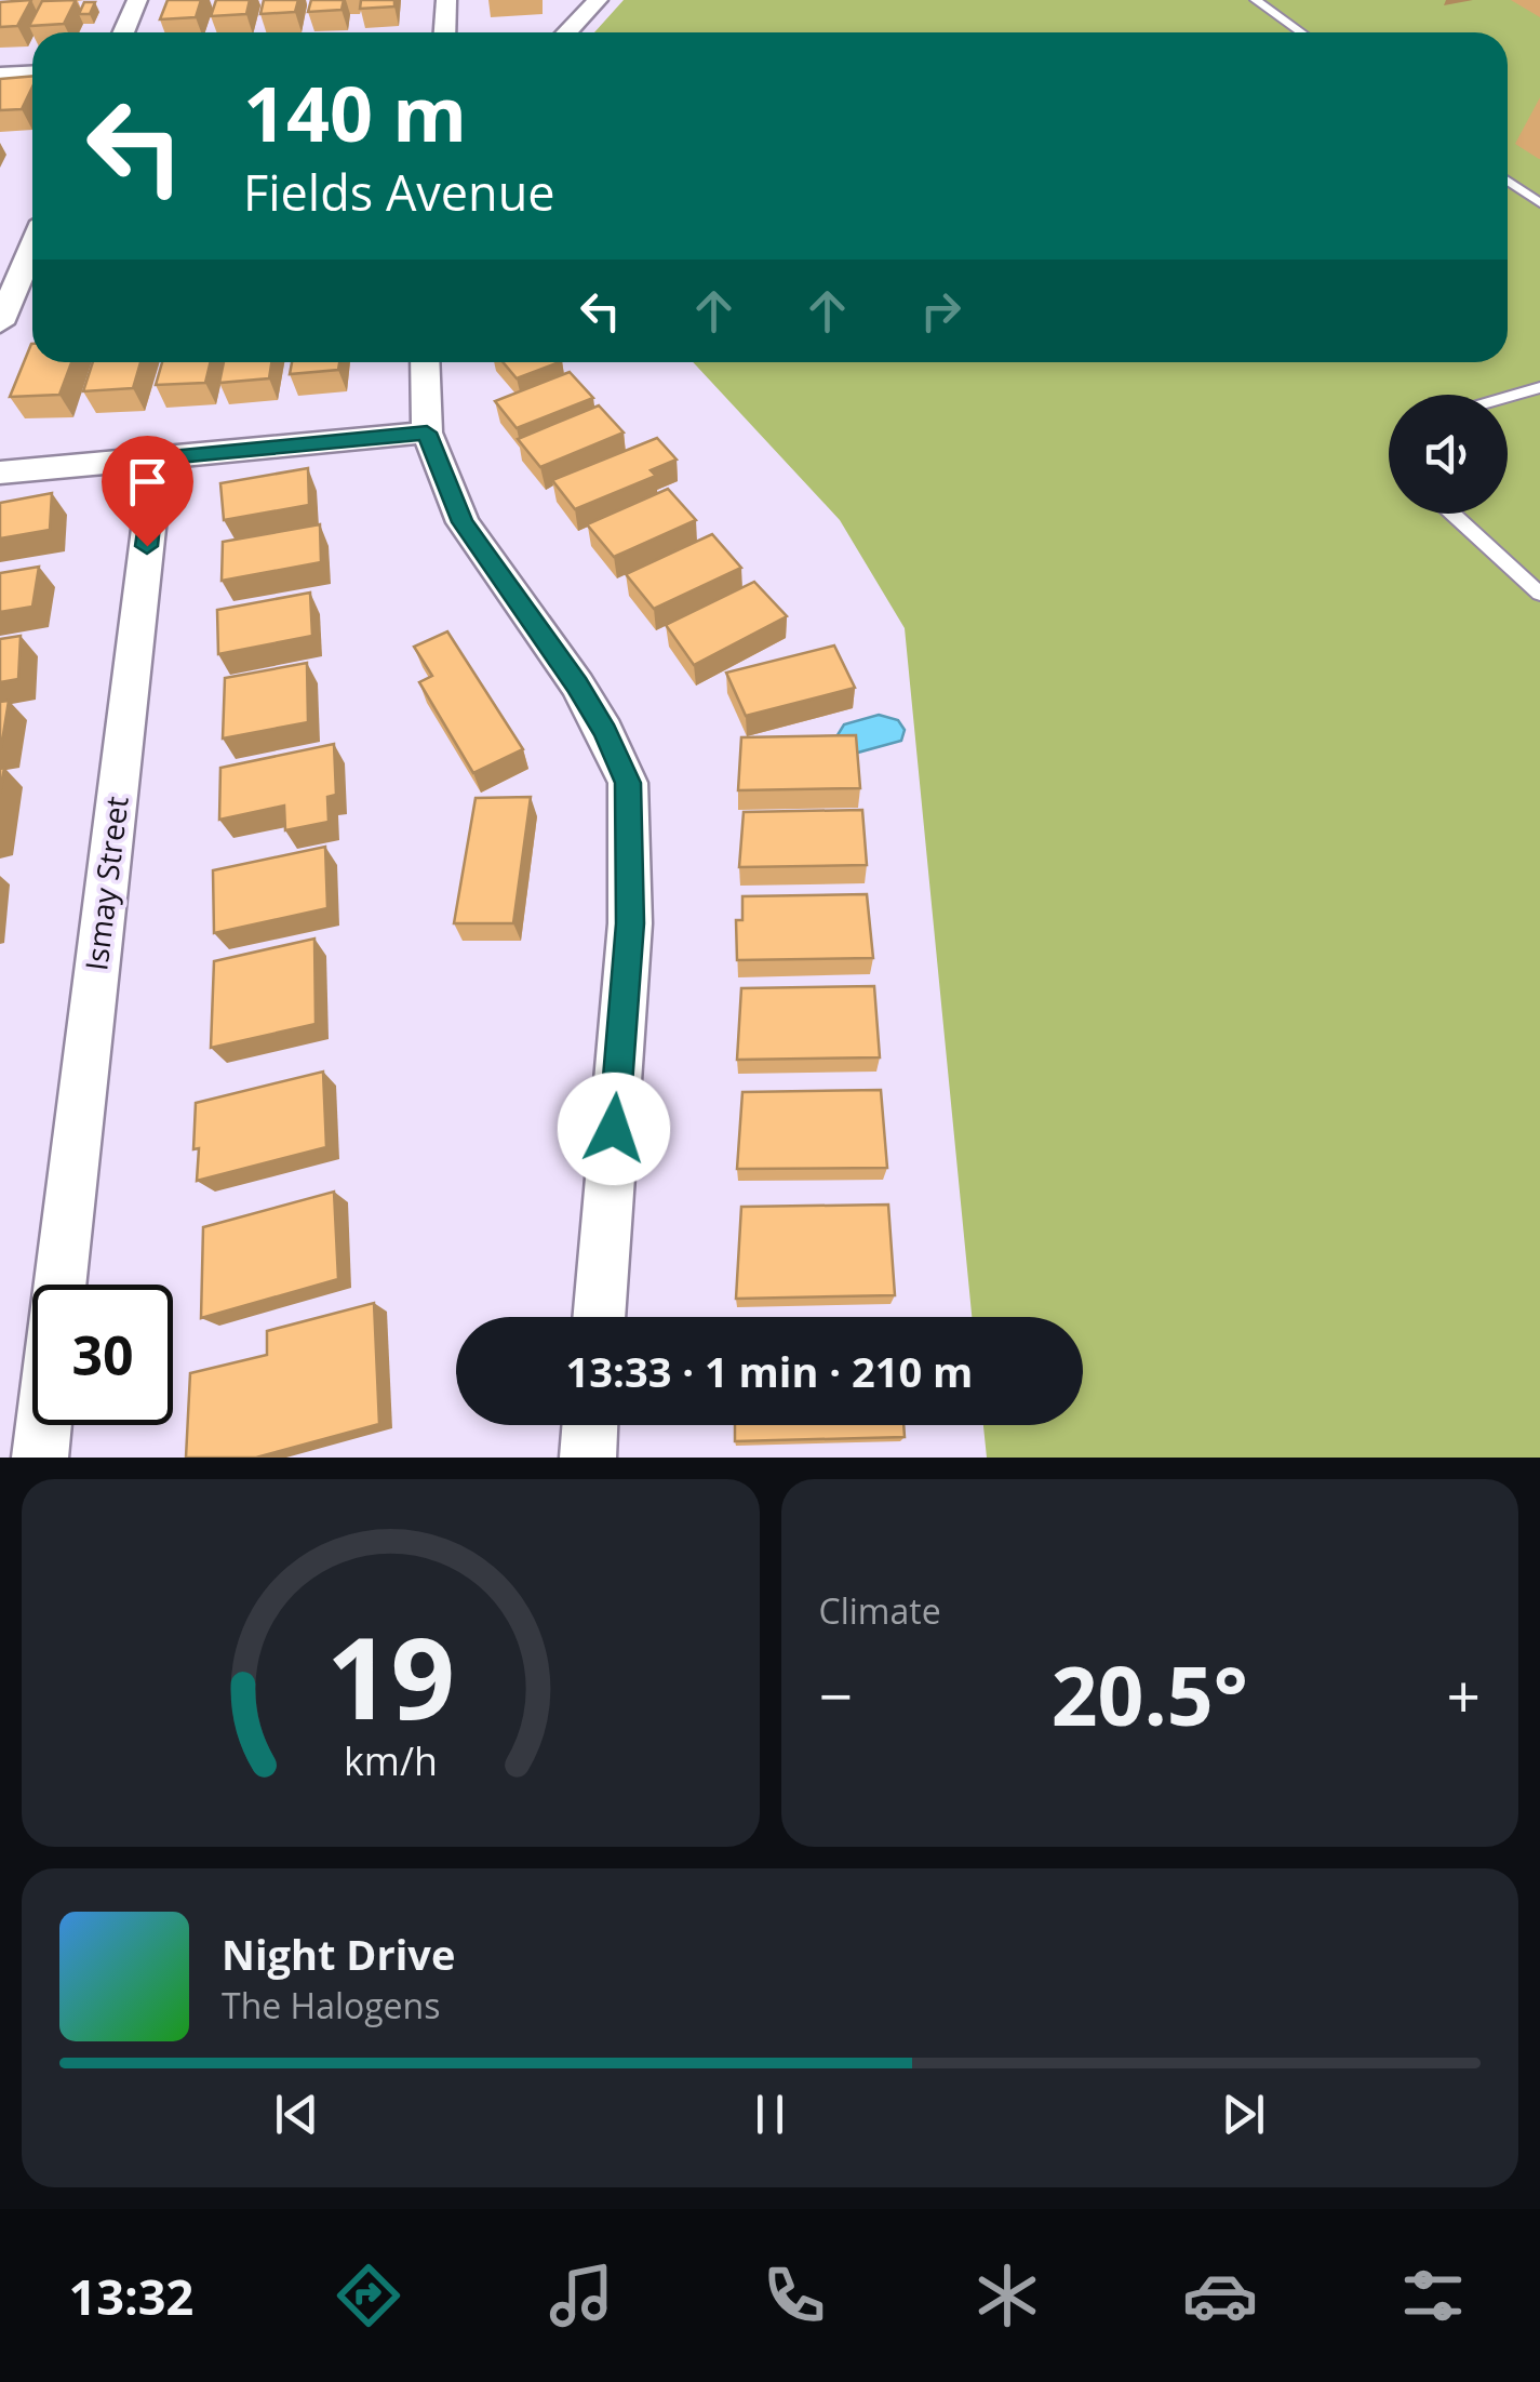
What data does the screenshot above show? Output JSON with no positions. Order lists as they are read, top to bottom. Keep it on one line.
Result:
{"streets":{"street":["Ismay Street"]},"page":{"turn":["140 m","Fields Avenue"],"limit":"30","trip":"13:33 · 1 min · 210 m","tile":"Climate","heat":["−","20.5°","+"],"song":["Night Drive","The Halogens"],"tabs":"13:32","gauge":["19","km/h"]}}
